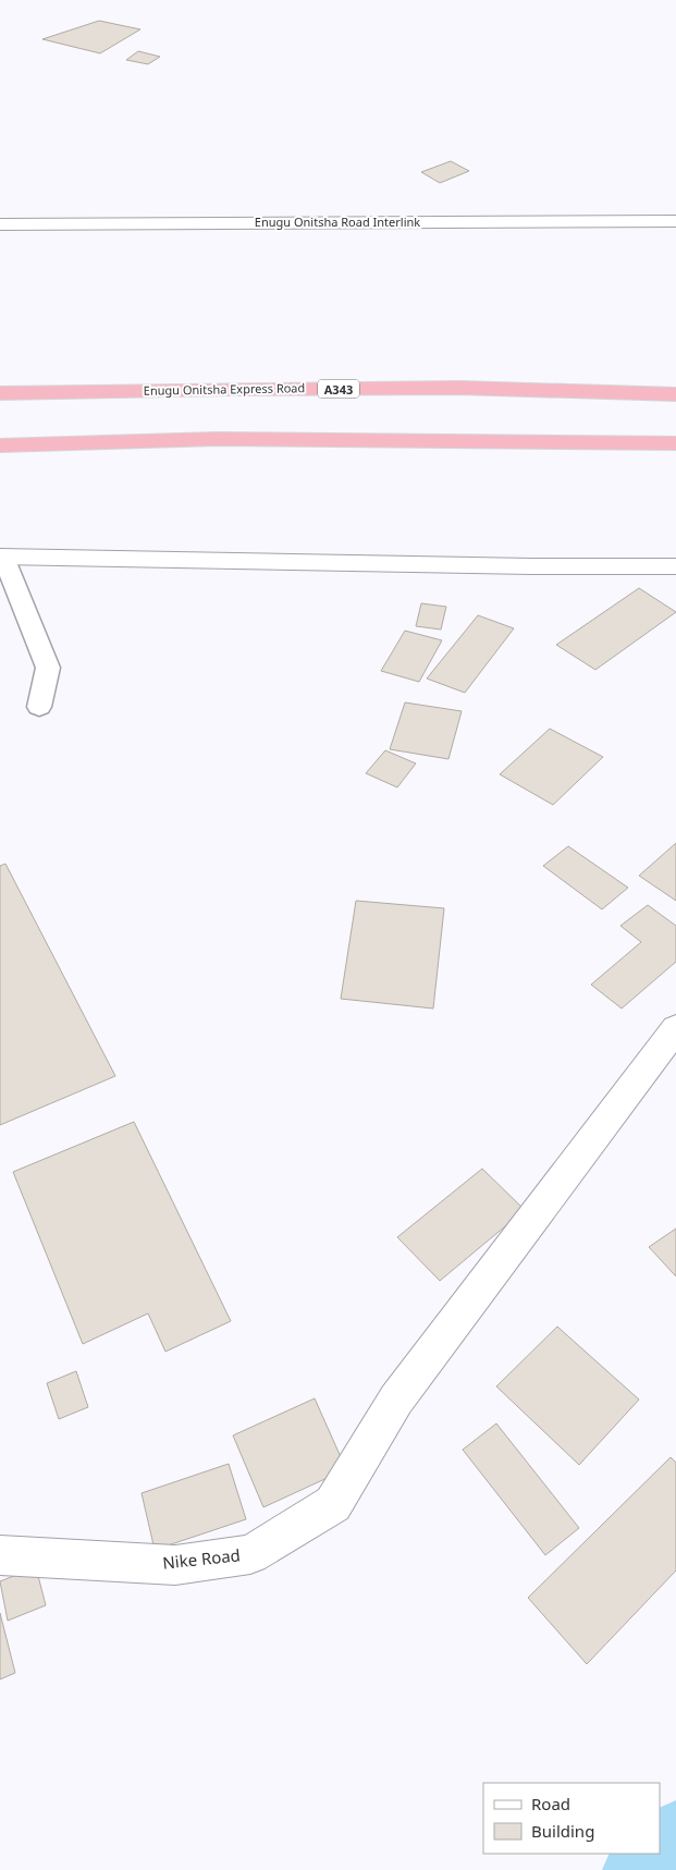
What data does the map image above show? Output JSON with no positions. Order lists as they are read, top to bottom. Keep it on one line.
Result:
{"streets":{"highway":["Enugu Onitsha Express Road","A343"],"street":["Enugu Onitsha Road Interlink","Nike Road"]},"legend":["Road","Building"]}
